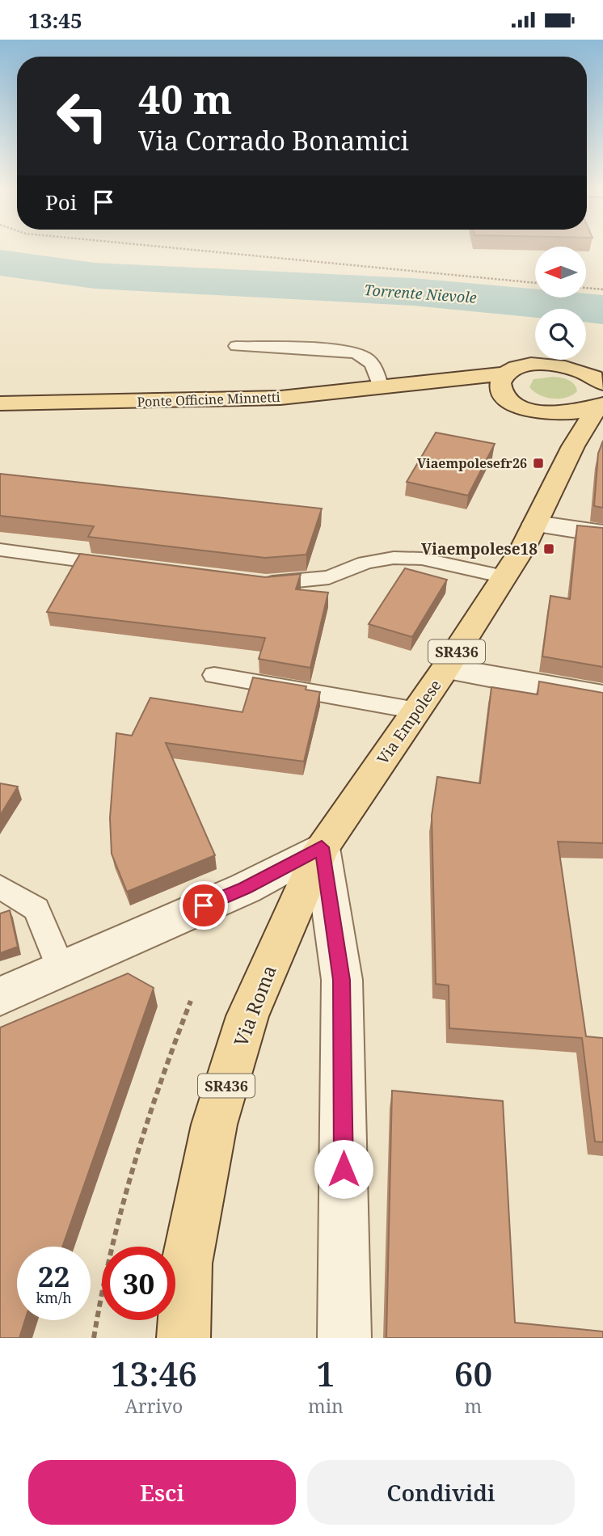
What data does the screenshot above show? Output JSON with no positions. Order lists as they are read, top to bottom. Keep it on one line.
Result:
{"streets":{"main road":["Ponte Officine Minnetti","SR436","Via Empolese","Via Roma"]},"crossings":[["Ponte Officine Minnetti","Via Empolese"],["Via Empolese","Via Roma"]],"water":["Torrente Nievole"],"places":{"transit":["Viaempolesefr26","Viaempolese18"]},"north":"left","page":{"status":"13:45","turn":["40 m","Via Corrado Bonamici"],"then":"Poi","speed":"22 km/h","limit":"30","eta":["13:46","Arrivo","1","min","60","m"],"buttons":["Esci","Condividi"]}}
